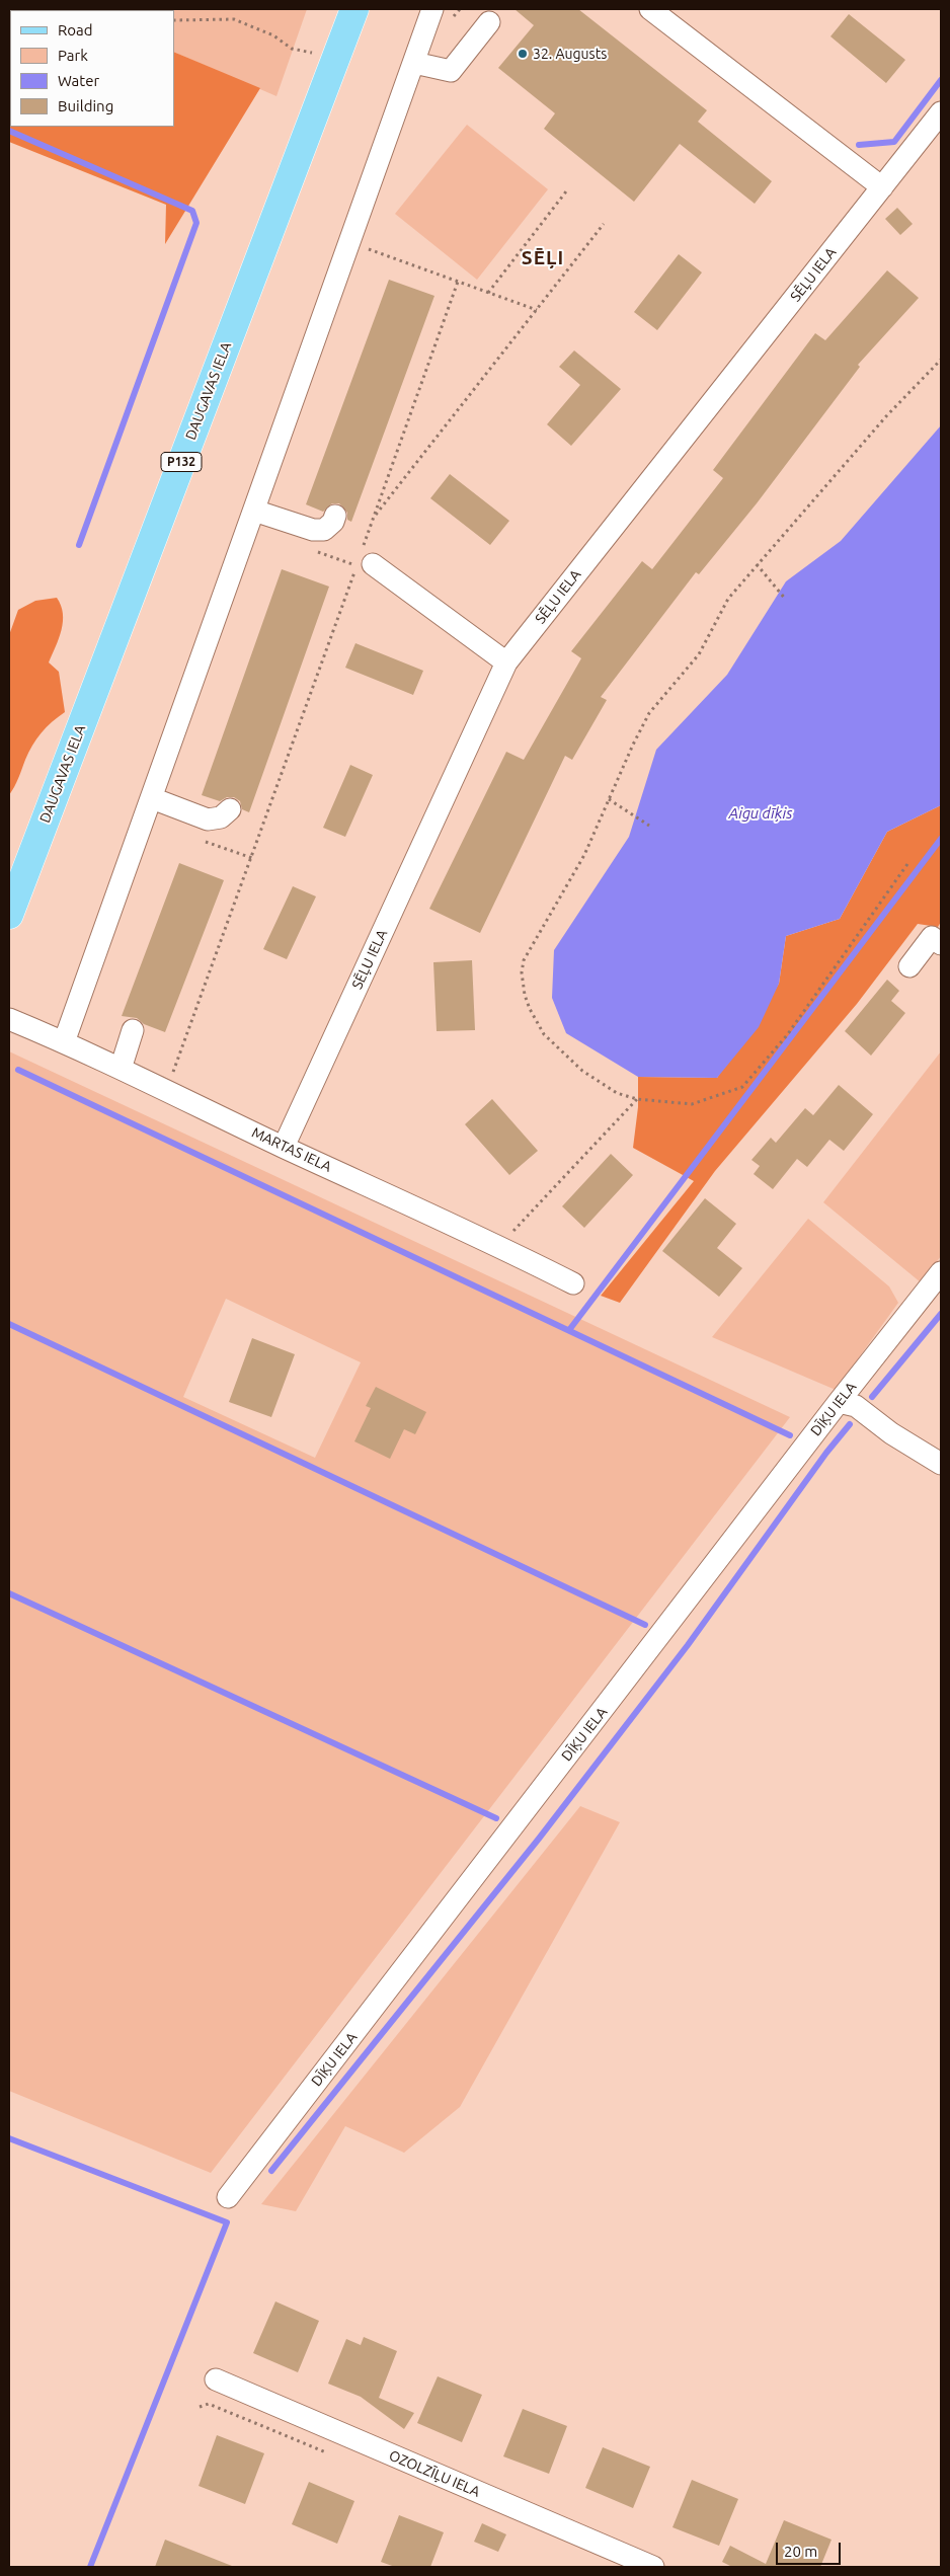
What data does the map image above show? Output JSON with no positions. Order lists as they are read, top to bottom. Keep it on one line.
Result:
{"streets":{"main road":["DAUGAVAS IELA","P132"],"street":["SĒĻU IELA","MARTAS IELA","DĪĶU IELA","OZOLZĪĻU IELA"]},"crossings":[["SĒĻU IELA","MARTAS IELA"]],"districts":["SĒĻI"],"water":["Aigu dīķis"],"places":["32. Augusts"],"legend":["Road","Park","Water","Building"],"scale_bar":"20 m"}
